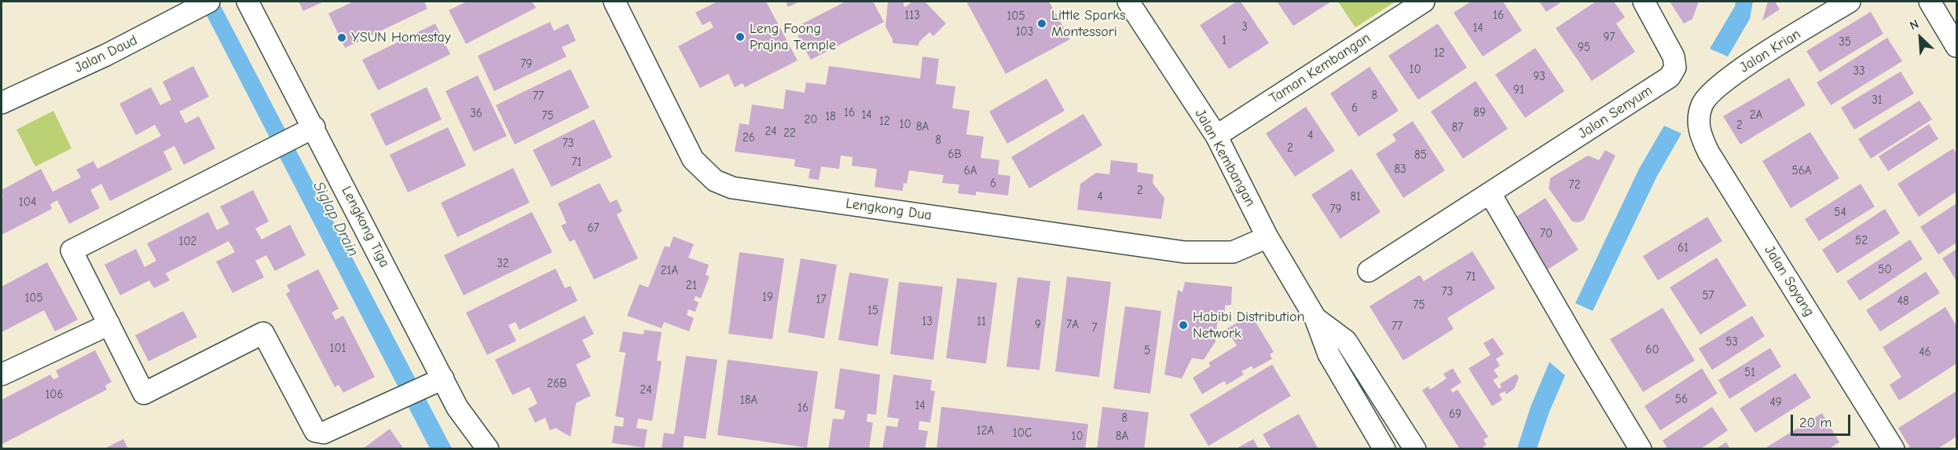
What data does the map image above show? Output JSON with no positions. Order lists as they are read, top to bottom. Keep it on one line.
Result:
{"streets":{"street":["Jalan Krian","Jalan Daud","Taman Kembangan","Jalan Senyum","Jalan Kembangan","Lengkong Dua","Lengkong Tiga","Jalan Sayang"]},"crossings":[["Jalan Krian","Jalan Sayang"],["Taman Kembangan","Jalan Kembangan"],["Jalan Kembangan","Lengkong Dua"]],"water":["Siglap Drain"],"places":["Little Sparks Montessori","Leng Foong Prajna Temple","YSUN Homestay","Habibi Distribution Network"],"house_numbers":["113","16","105","3","14","103","97","1","35","95","12","79","10","33","93","91","8","77","31","6","16","89","36","14","2A","75","18","20","12","10","2","8A","87","24","22","4","26","8","73","2","6B","85","71","83","6A","56A","6","72","2","4","81","104","79","54","67","70","52","102","61","32","50","21A","71","21","73","57","19","105","17","48","75","15","13","11","9","7A","77","7","53","101","60","5","46","51","26B","24","106","56","18A","49","14","16","69","8","12A","10C","10","8A"],"scale_bar":"20 m","north":"top left"}
